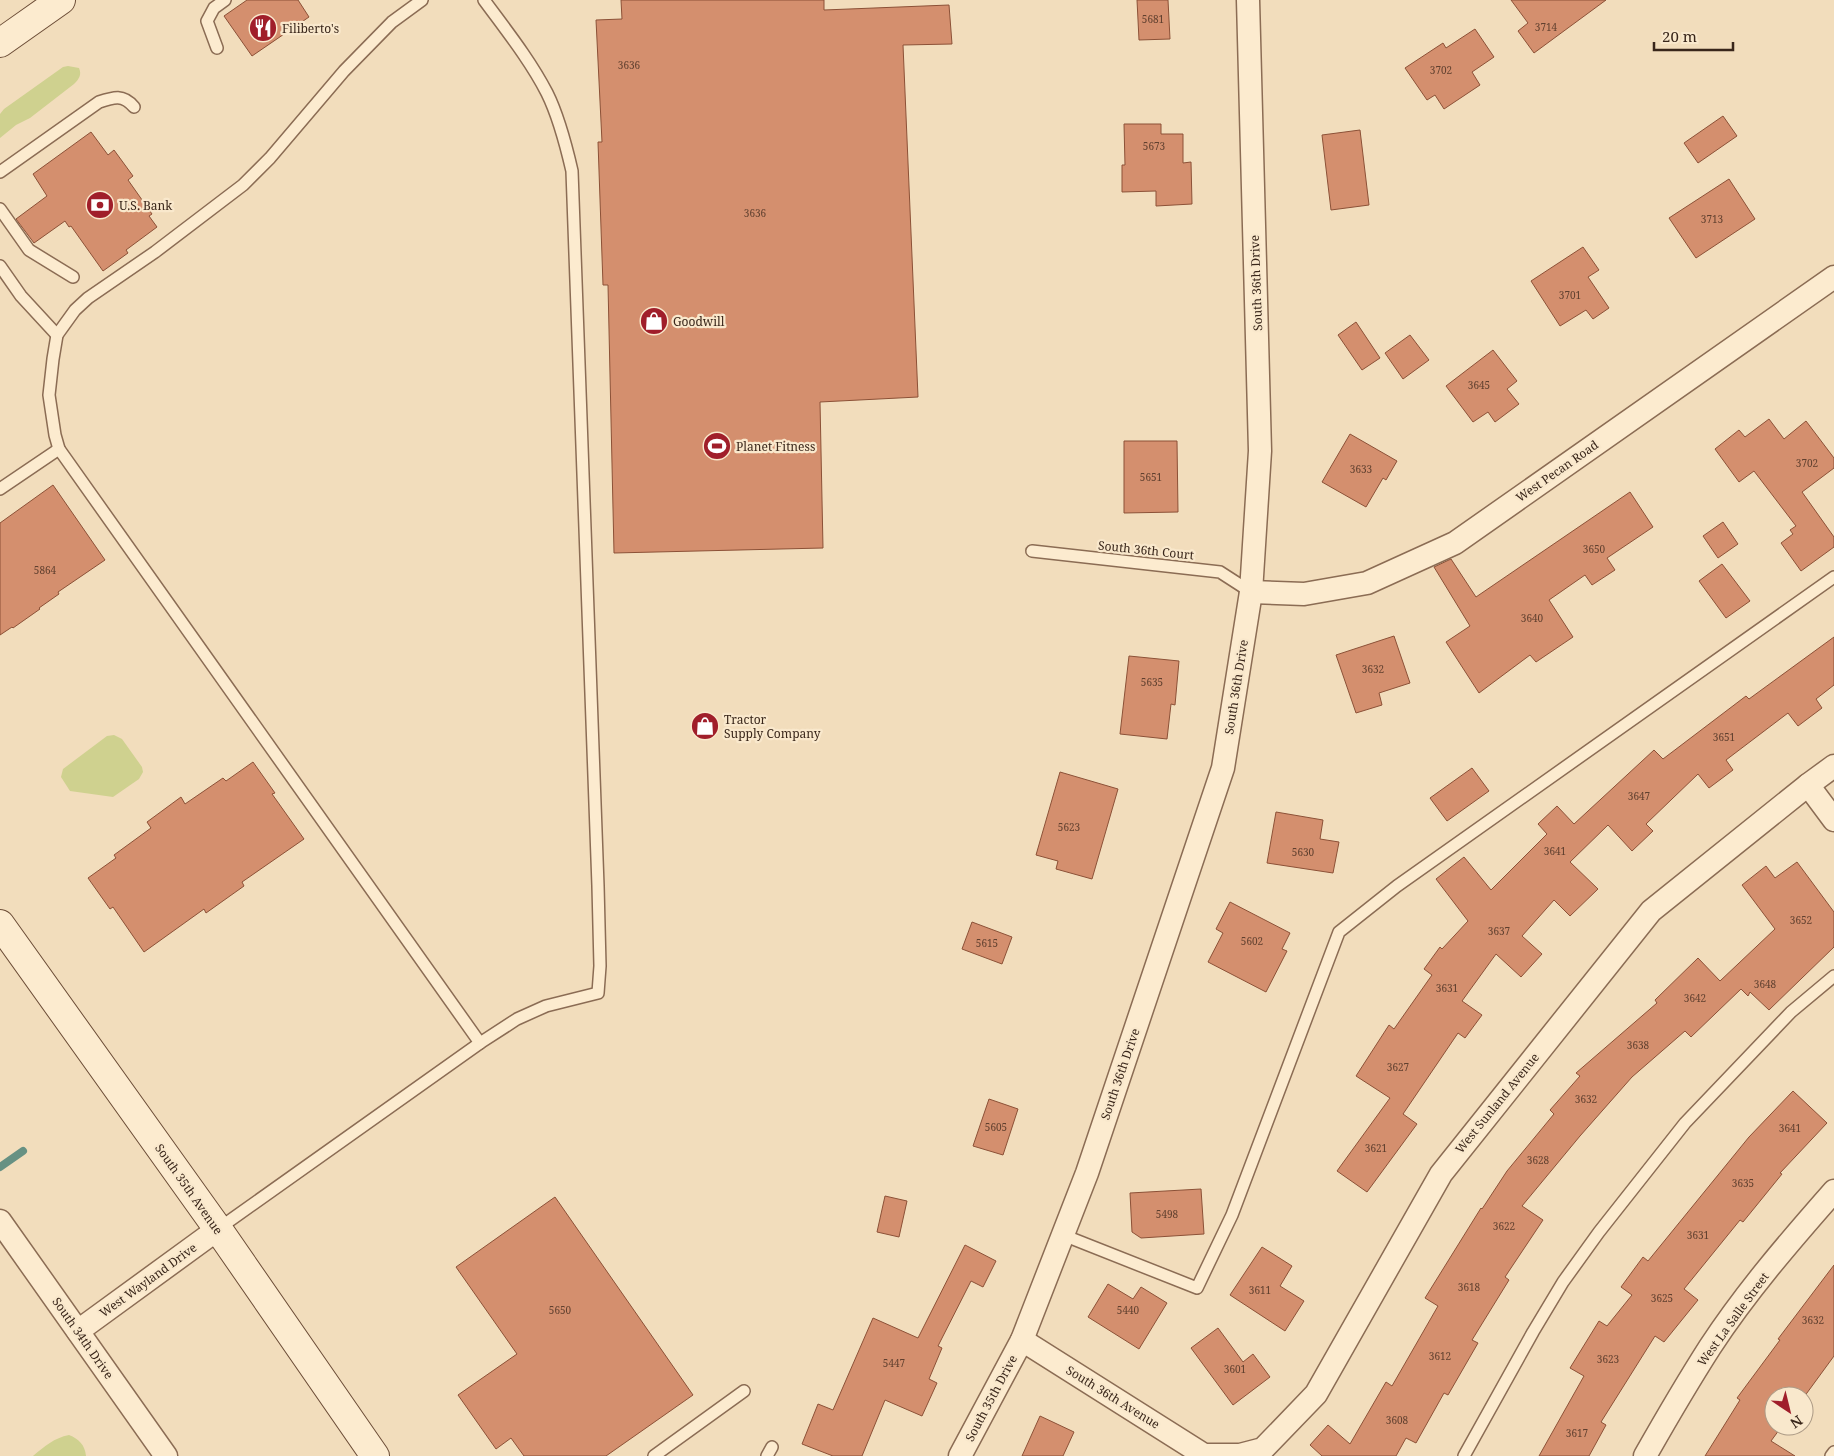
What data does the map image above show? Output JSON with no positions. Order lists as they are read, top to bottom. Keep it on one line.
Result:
{"streets":{"main road":["South 35th Avenue"],"street":["South 36th Drive","West Pecan Road","West Sunland Avenue","West Wayland Drive","West La Salle Street","South 34th Drive","South 36th Avenue","South 35th Drive"],"lane":["South 36th Court"]},"crossings":[["South 36th Drive","West Pecan Road"],["South 36th Drive","South 36th Court"],["South 36th Drive","South 36th Avenue"],["South 36th Drive","South 35th Drive"],["West Pecan Road","South 36th Court"],["West Sunland Avenue","South 36th Avenue"],["South 35th Avenue","West Wayland Drive"],["West Wayland Drive","South 34th Drive"],["South 36th Avenue","South 35th Drive"]],"places":{"restaurant":["Filiberto's"],"bank":["U.S. Bank"],"shop":["Goodwill","Tractor Supply Company"],"sports":["Planet Fitness"]},"house_numbers":["5681","3714","3636","3702","5673","3636","3713","3701","3645","3702","3633","5651","3650","5864","3640","3632","5635","3651","3647","5623","3641","5630","3652","3637","5602","5615","3648","3631","3642","3638","3627","3632","5605","3641","3621","3628","3635","5498","3622","3631","3618","3611","3625","5650","5440","3632","3612","3623","5447","3601","3608","3617"],"scale_bar":"20 m","north":"bottom right"}
